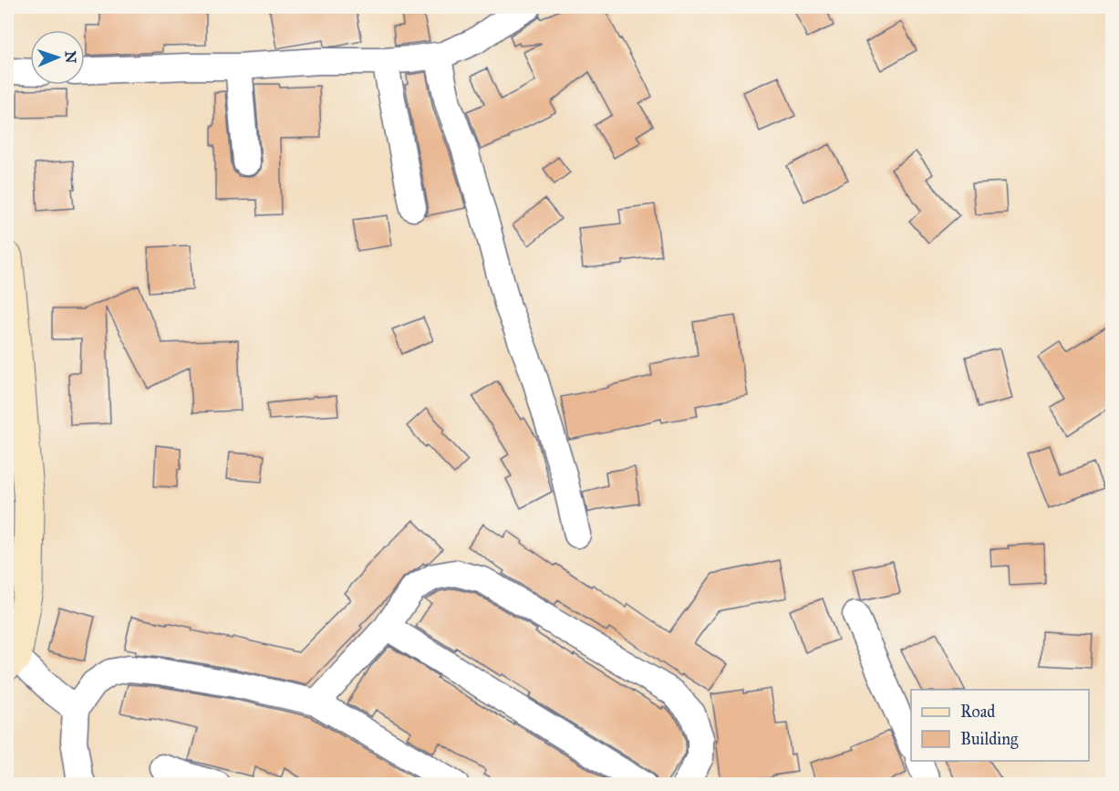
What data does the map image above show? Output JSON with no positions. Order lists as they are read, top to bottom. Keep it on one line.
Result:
{"legend":["Road","Building"],"north":"right"}
